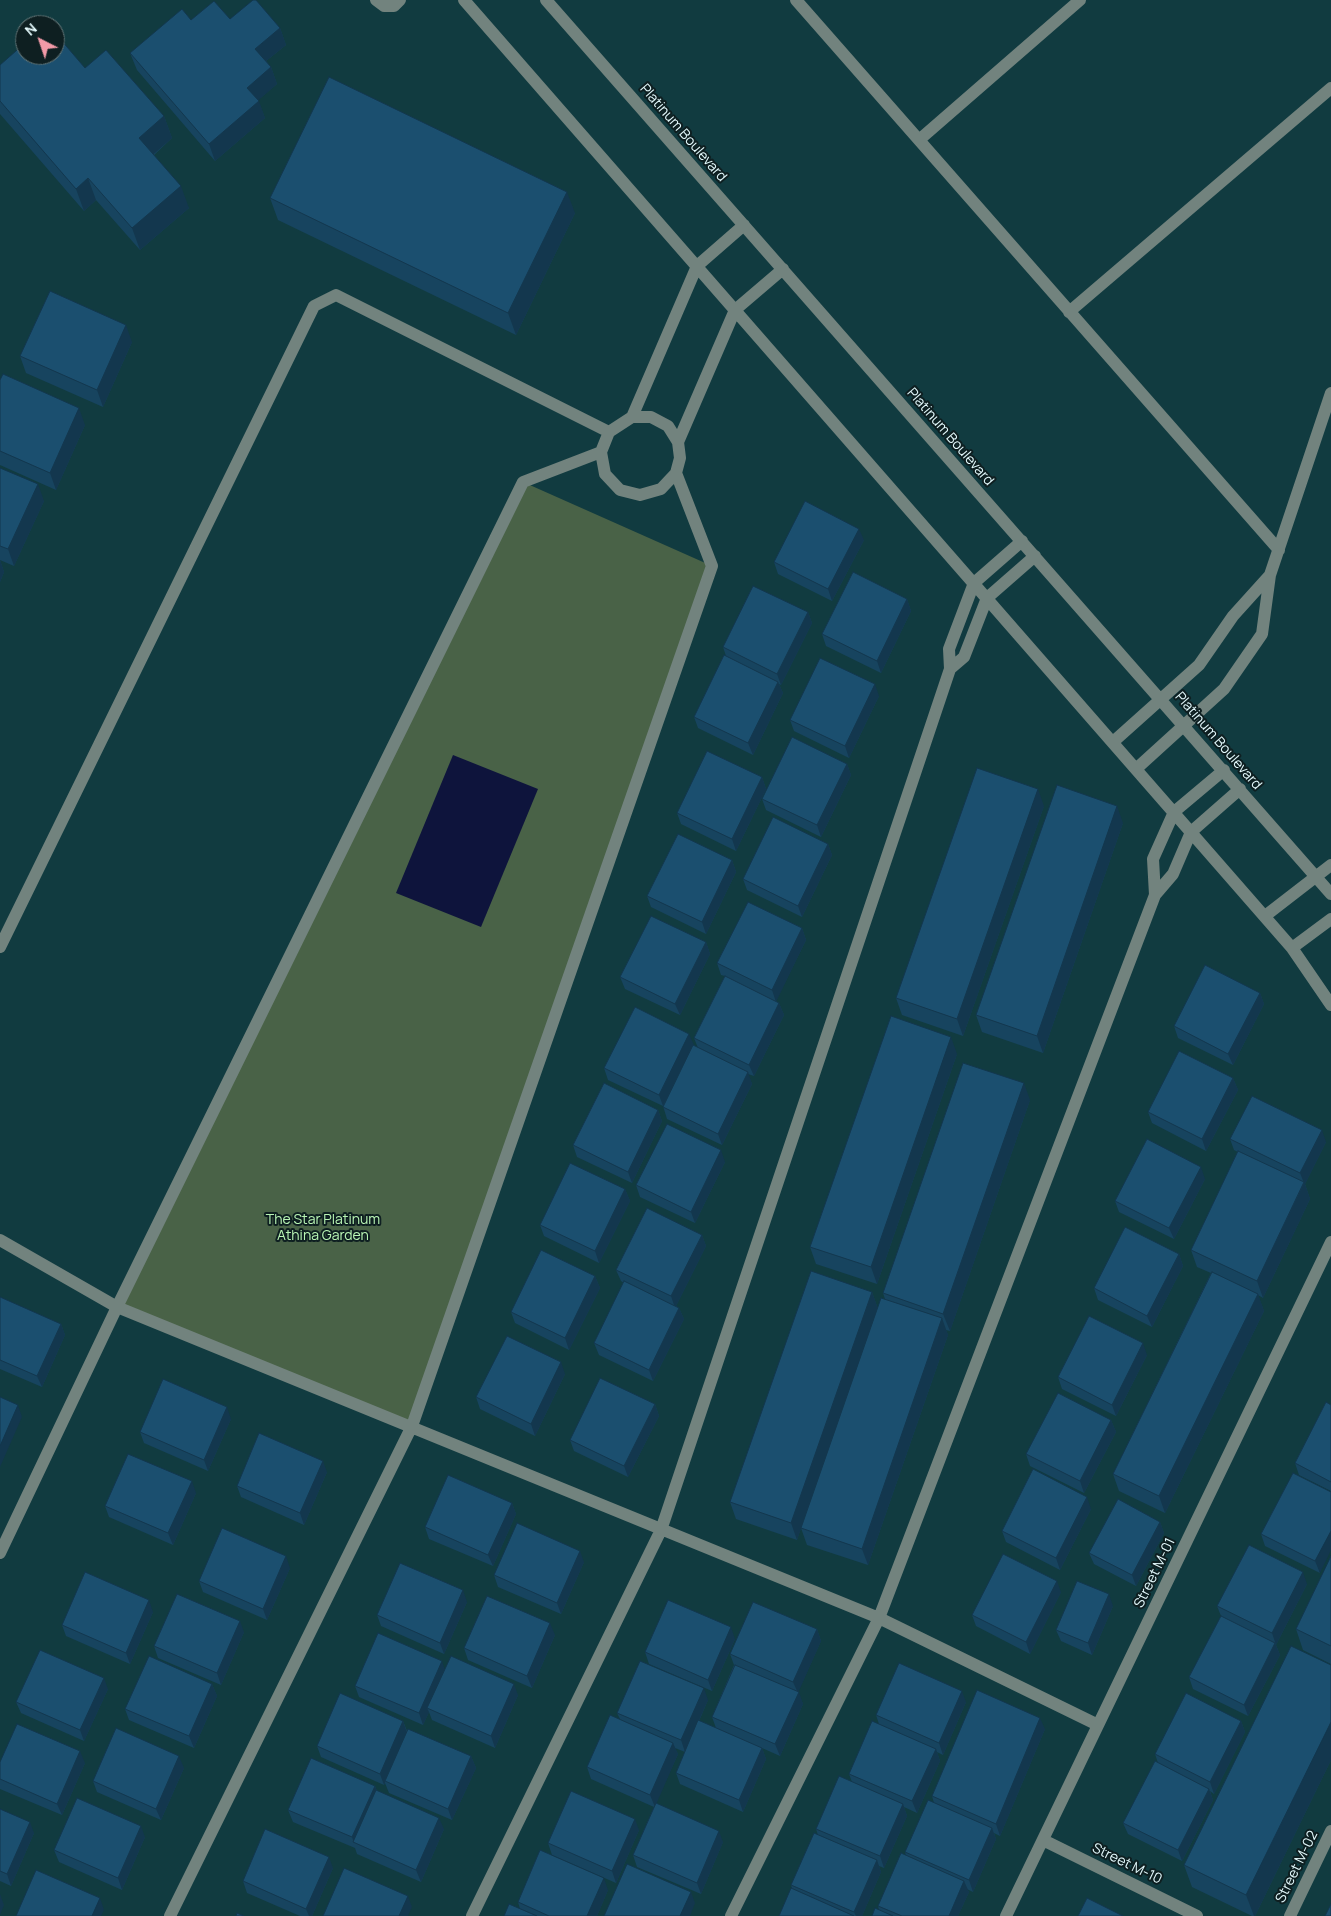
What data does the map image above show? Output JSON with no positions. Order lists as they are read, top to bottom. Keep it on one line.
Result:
{"streets":{"street":["Platinum Boulevard","Street M-01","Street M-10","Street M-02"]},"crossings":[["Street M-01","Street M-10"]],"parks":["The Star Platinum Athina Garden"],"north":"top left"}
